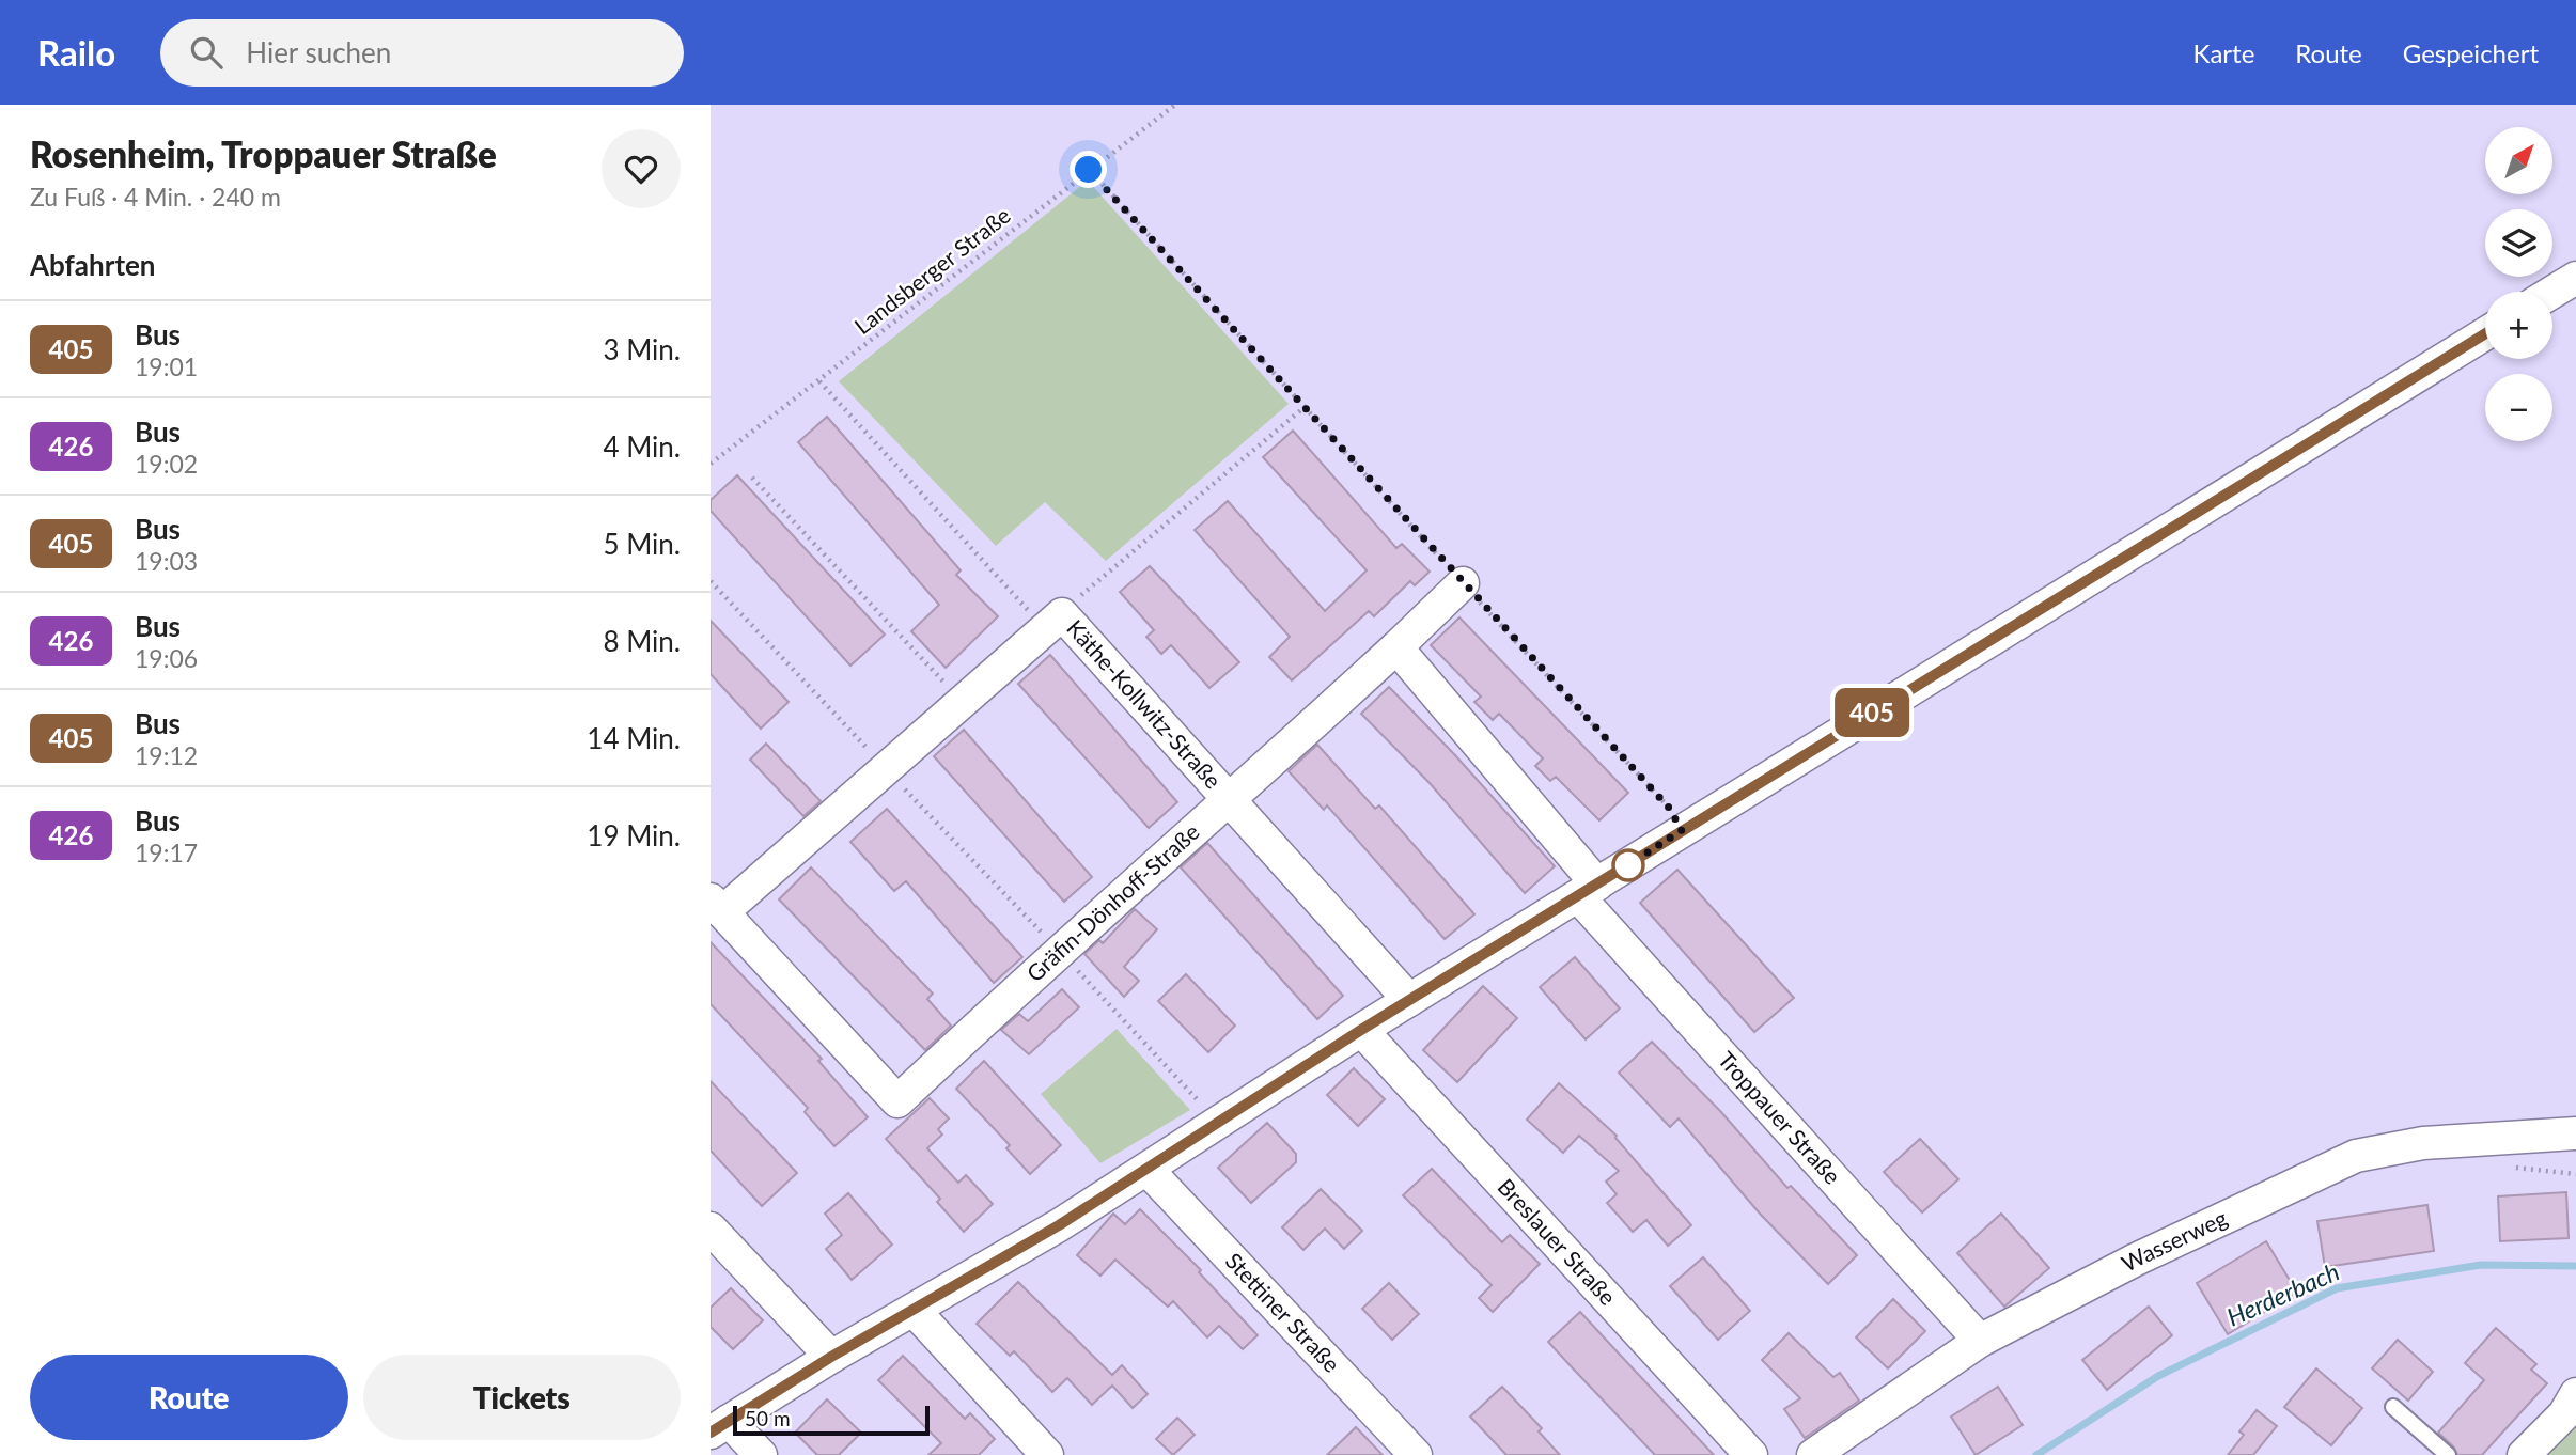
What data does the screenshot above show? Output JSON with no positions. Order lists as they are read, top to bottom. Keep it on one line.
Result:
{"streets":{"street":["Käthe-Kollwitz-Straße","Gräfin-Dönhoff-Straße","Troppauer Straße","Wasserweg","Breslauer Straße","Stettiner Straße"],"path":["Landsberger Straße"]},"crossings":[["Käthe-Kollwitz-Straße","Gräfin-Dönhoff-Straße"],["Troppauer Straße","Wasserweg"]],"water":["Herderbach"],"lines":["bus line 405"],"scale_bar":"50 m","north":"top right","page":{"header":"Railo","search":"Hier suchen","nav":["Karte","Route","Gespeichert"],"heading":[["Rosenheim, Troppauer Straße","Zu Fuß · 4 Min. · 240 m"],"Abfahrten"],"on_map":"405","map_buttons":["+","−"],"list":[{"mark":"405","name":"Bus","note":"19:01","value":"3 Min."},{"mark":"426","name":"Bus","note":"19:02","value":"4 Min."},{"mark":"405","name":"Bus","note":"19:03","value":"5 Min."},{"mark":"426","name":"Bus","note":"19:06","value":"8 Min."},{"mark":"405","name":"Bus","note":"19:12","value":"14 Min."},{"mark":"426","name":"Bus","note":"19:17","value":"19 Min."}],"buttons":["Route","Tickets"],"scale":"50 m"}}
